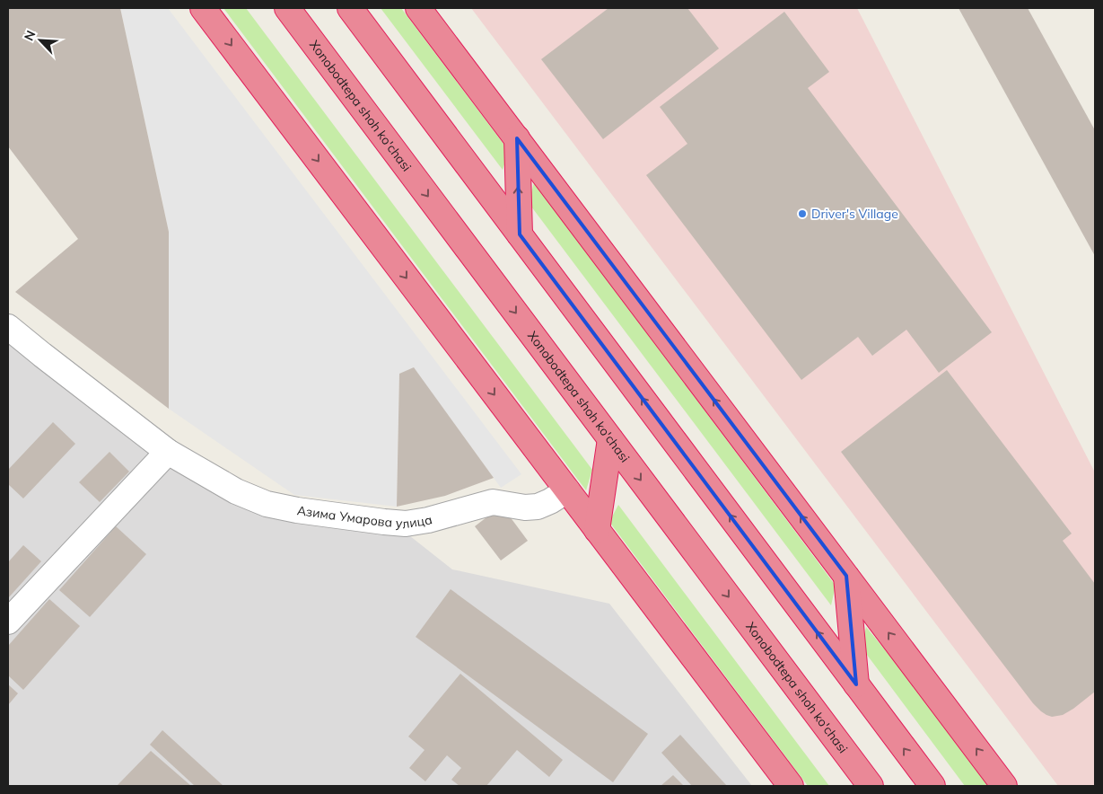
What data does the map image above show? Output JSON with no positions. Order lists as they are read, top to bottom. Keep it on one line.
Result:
{"streets":{"highway":["Xonobodtepa shoh ko'chasi"],"street":["Азима Умарова улица"]},"places":["Driver's Village"],"north":"top left"}
